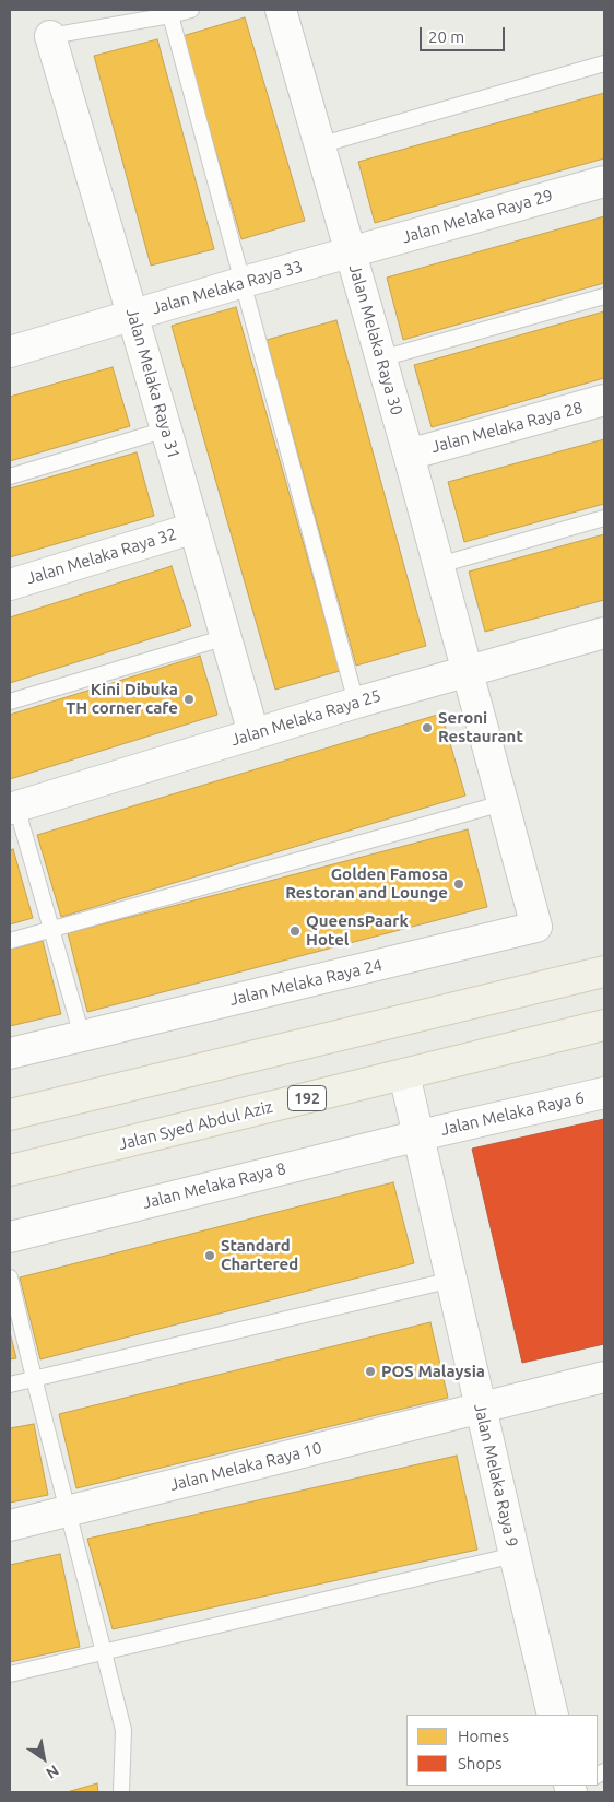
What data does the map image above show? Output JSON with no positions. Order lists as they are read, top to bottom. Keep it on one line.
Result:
{"streets":{"main road":["192","Jalan Syed Abdul Aziz"],"street":["Jalan Melaka Raya 29","Jalan Melaka Raya 33","Jalan Melaka Raya 30","Jalan Melaka Raya 31","Jalan Melaka Raya 28","Jalan Melaka Raya 32","Jalan Melaka Raya 25","Jalan Melaka Raya 24","Jalan Melaka Raya 6","Jalan Melaka Raya 8","Jalan Melaka Raya 10","Jalan Melaka Raya 9"]},"crossings":[["Jalan Melaka Raya 29","Jalan Melaka Raya 33"],["Jalan Melaka Raya 29","Jalan Melaka Raya 30"],["Jalan Melaka Raya 33","Jalan Melaka Raya 30"],["Jalan Melaka Raya 33","Jalan Melaka Raya 31"],["Jalan Melaka Raya 30","Jalan Melaka Raya 28"],["Jalan Melaka Raya 30","Jalan Melaka Raya 25"],["Jalan Melaka Raya 30","Jalan Melaka Raya 24"],["Jalan Melaka Raya 31","Jalan Melaka Raya 32"],["Jalan Melaka Raya 31","Jalan Melaka Raya 25"],["Jalan Melaka Raya 25","Jalan Melaka Raya 24"],["Jalan Melaka Raya 6","Jalan Melaka Raya 8"],["Jalan Melaka Raya 6","Jalan Melaka Raya 9"],["Jalan Syed Abdul Aziz","Jalan Melaka Raya 9"],["Jalan Melaka Raya 8","Jalan Melaka Raya 9"],["Jalan Melaka Raya 10","Jalan Melaka Raya 9"]],"places":["Kini Dibuka TH corner cafe","Seroni Restaurant","Golden Famosa Restoran and Lounge","QueensPaark Hotel","Standard Chartered","POS Malaysia"],"legend":["Homes","Shops"],"scale_bar":"20 m","north":"bottom right"}
